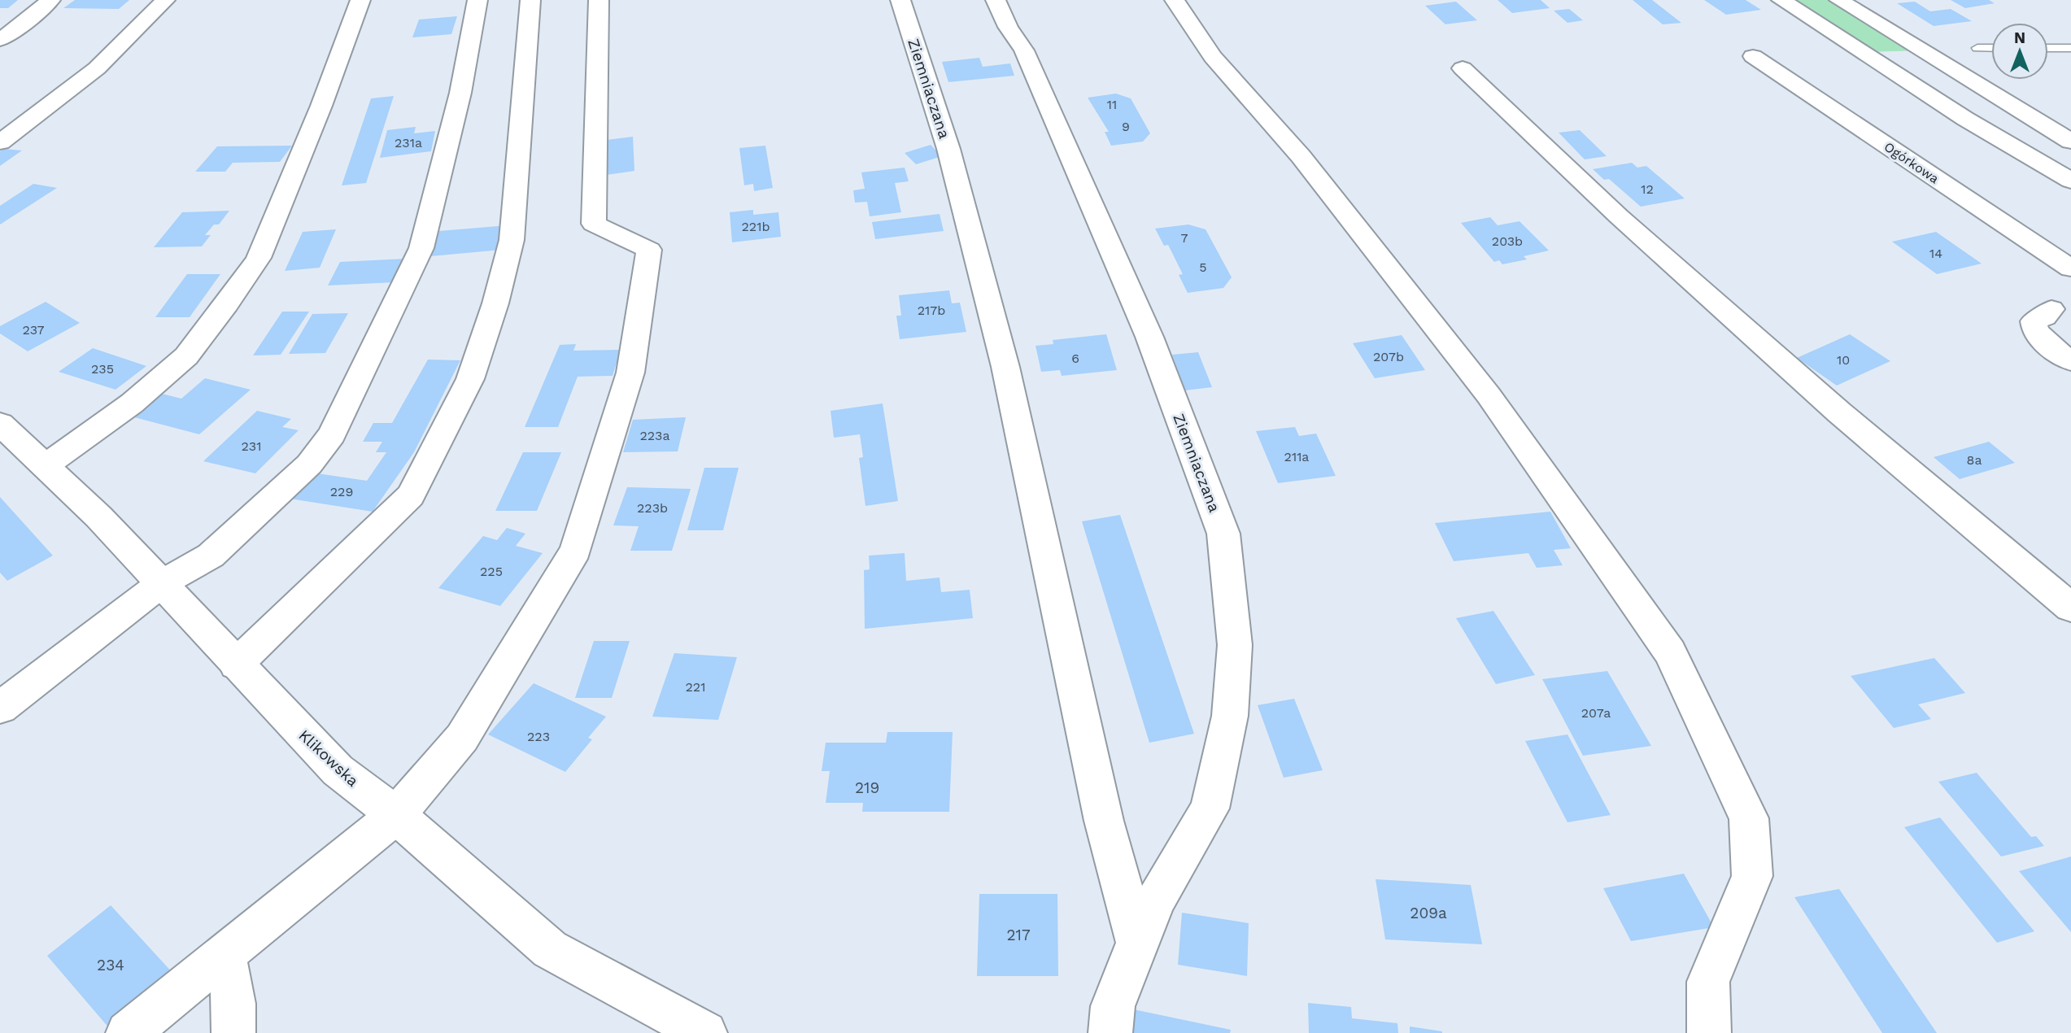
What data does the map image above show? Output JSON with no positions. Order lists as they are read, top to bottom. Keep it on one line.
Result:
{"streets":{"street":["Ziemniaczana","Ogórkowa","Klikowska"]},"house_numbers":["11","9","231a","12","221b","7","203b","14","5","217b","237","207b","6","10","235","223a","231","211a","8a","229","223b","225","221","207a","223","219","209a","217","234"],"north":"top"}
